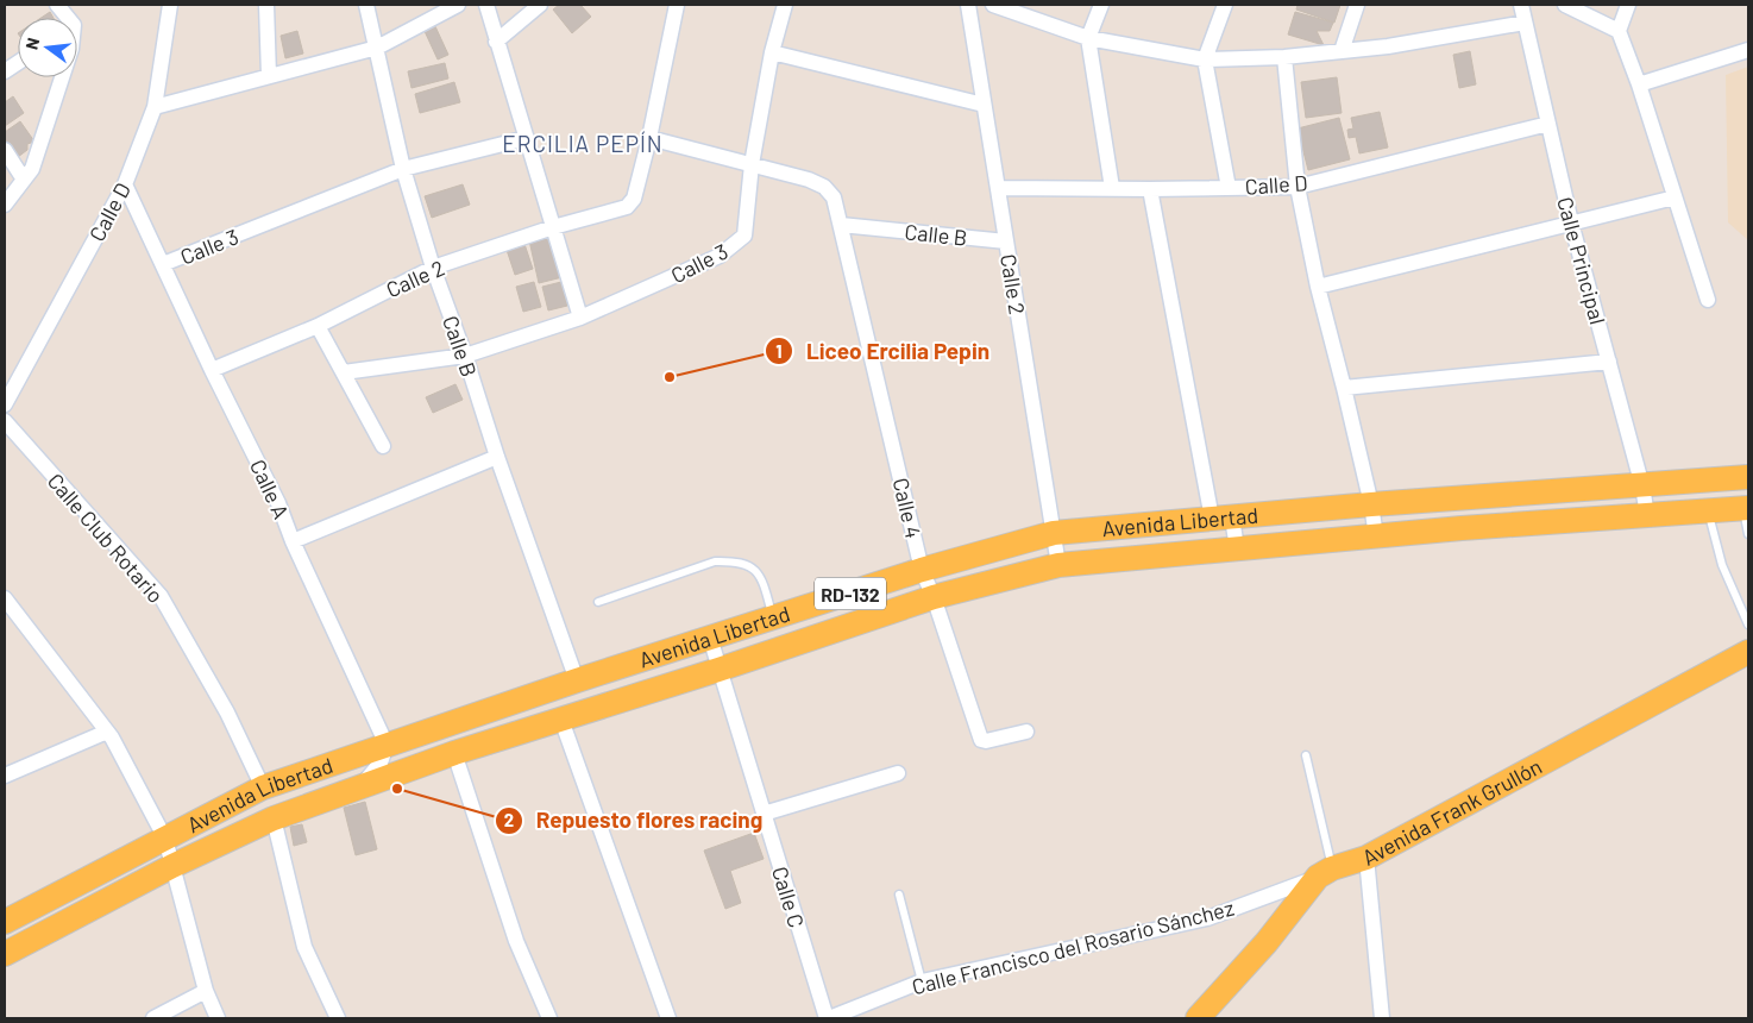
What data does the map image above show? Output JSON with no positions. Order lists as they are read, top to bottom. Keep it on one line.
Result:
{"streets":{"main road":["Avenida Libertad","RD-132","Avenida Frank Grullón"],"street":["Calle D","Calle B","Calle 3","Calle Principal","Calle 2","Calle A","Calle 4","Calle Club Rotario","Calle C","Calle Francisco del Rosario Sánchez"]},"crossings":[["Calle D","Calle Principal"],["Calle D","Calle 2"],["Calle D","Calle A"],["Calle B","Calle 3"],["Calle B","Calle 2"],["Calle B","Calle 4"],["Calle B","Avenida Libertad"],["Calle 3","Calle A"],["Calle Principal","Avenida Libertad"],["Calle 2","Calle A"],["Calle 2","Avenida Libertad"],["Calle A","Avenida Libertad"],["Calle 4","Avenida Libertad"],["Avenida Libertad","Calle Club Rotario"],["Avenida Libertad","Calle C"],["Avenida Frank Grullón","Calle Francisco del Rosario Sánchez"],["Calle C","Calle Francisco del Rosario Sánchez"]],"districts":["ERCILIA PEPÍN"],"places":["Liceo Ercilia Pepin","Repuesto flores racing"],"north":"left"}
